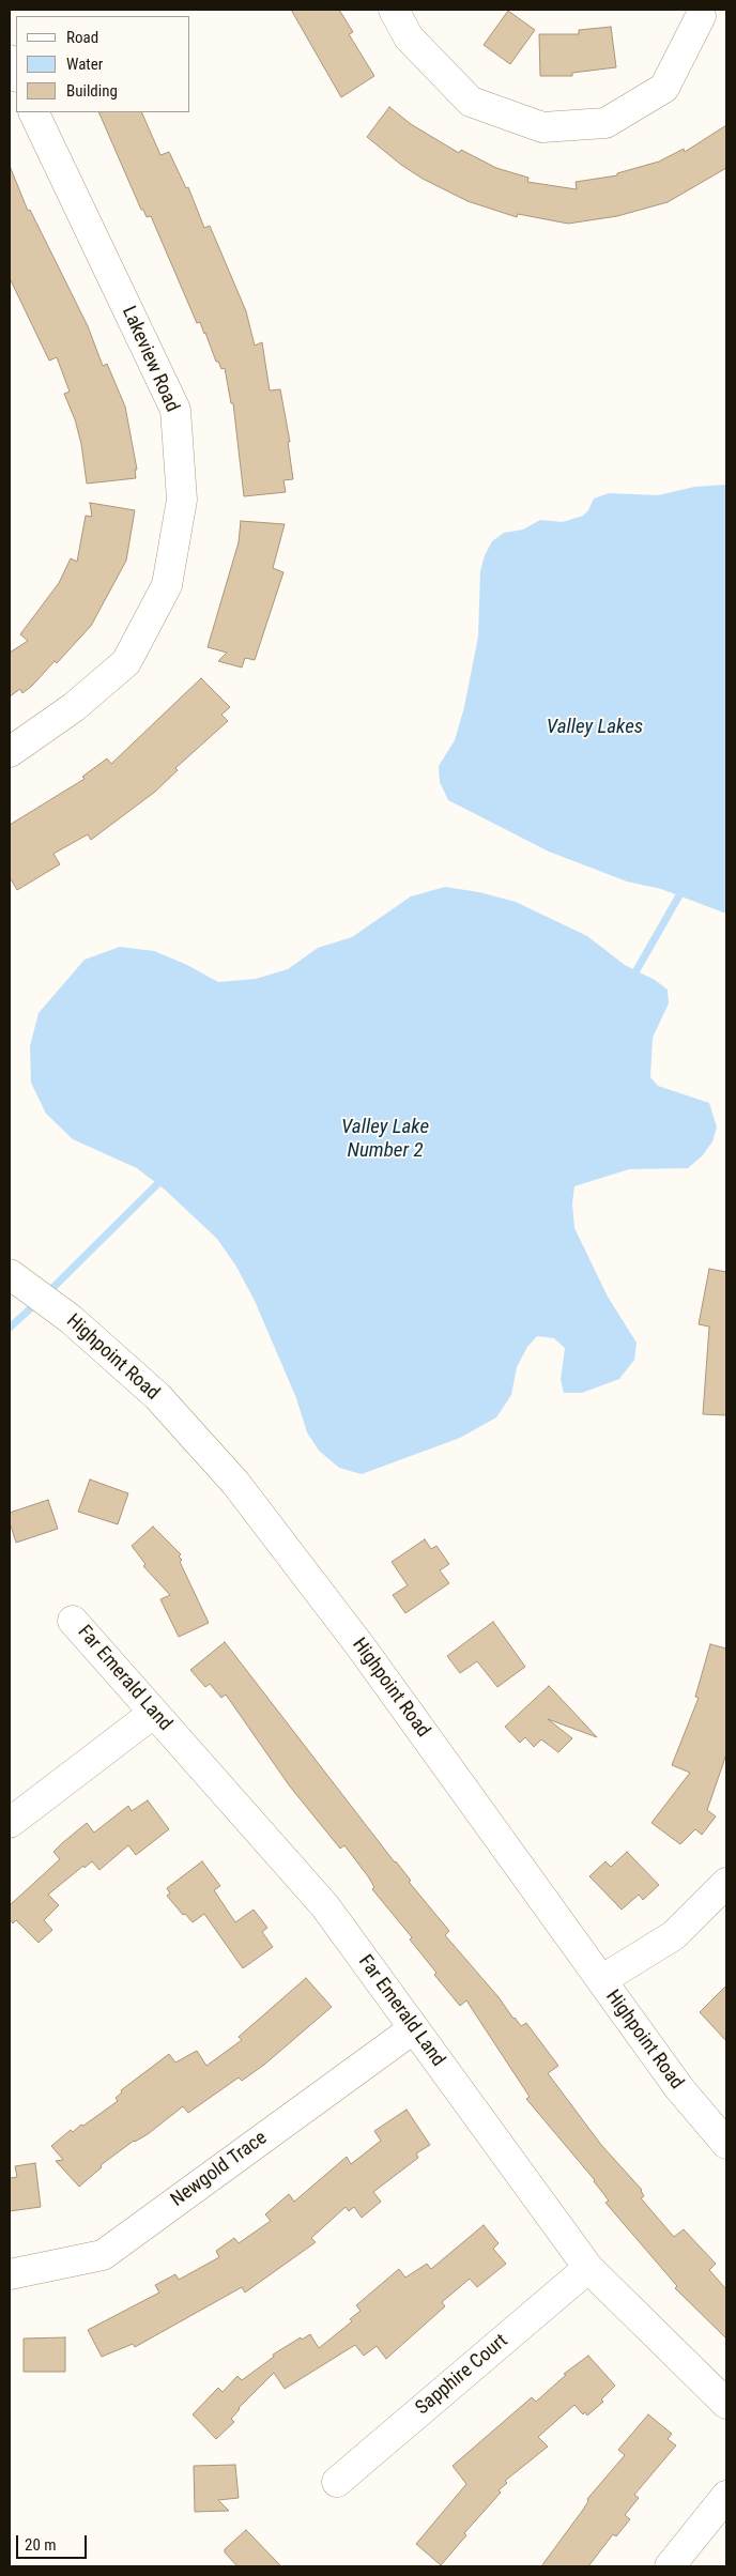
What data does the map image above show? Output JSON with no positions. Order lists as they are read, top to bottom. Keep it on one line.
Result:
{"streets":{"street":["Lakeview Road","Highpoint Road","Far Emerald Land","Newgold Trace","Sapphire Court"]},"crossings":[["Far Emerald Land","Newgold Trace"],["Far Emerald Land","Sapphire Court"]],"water":["Valley Lakes","Valley Lake Number 2"],"legend":["Road","Water","Building"],"scale_bar":"20 m"}
